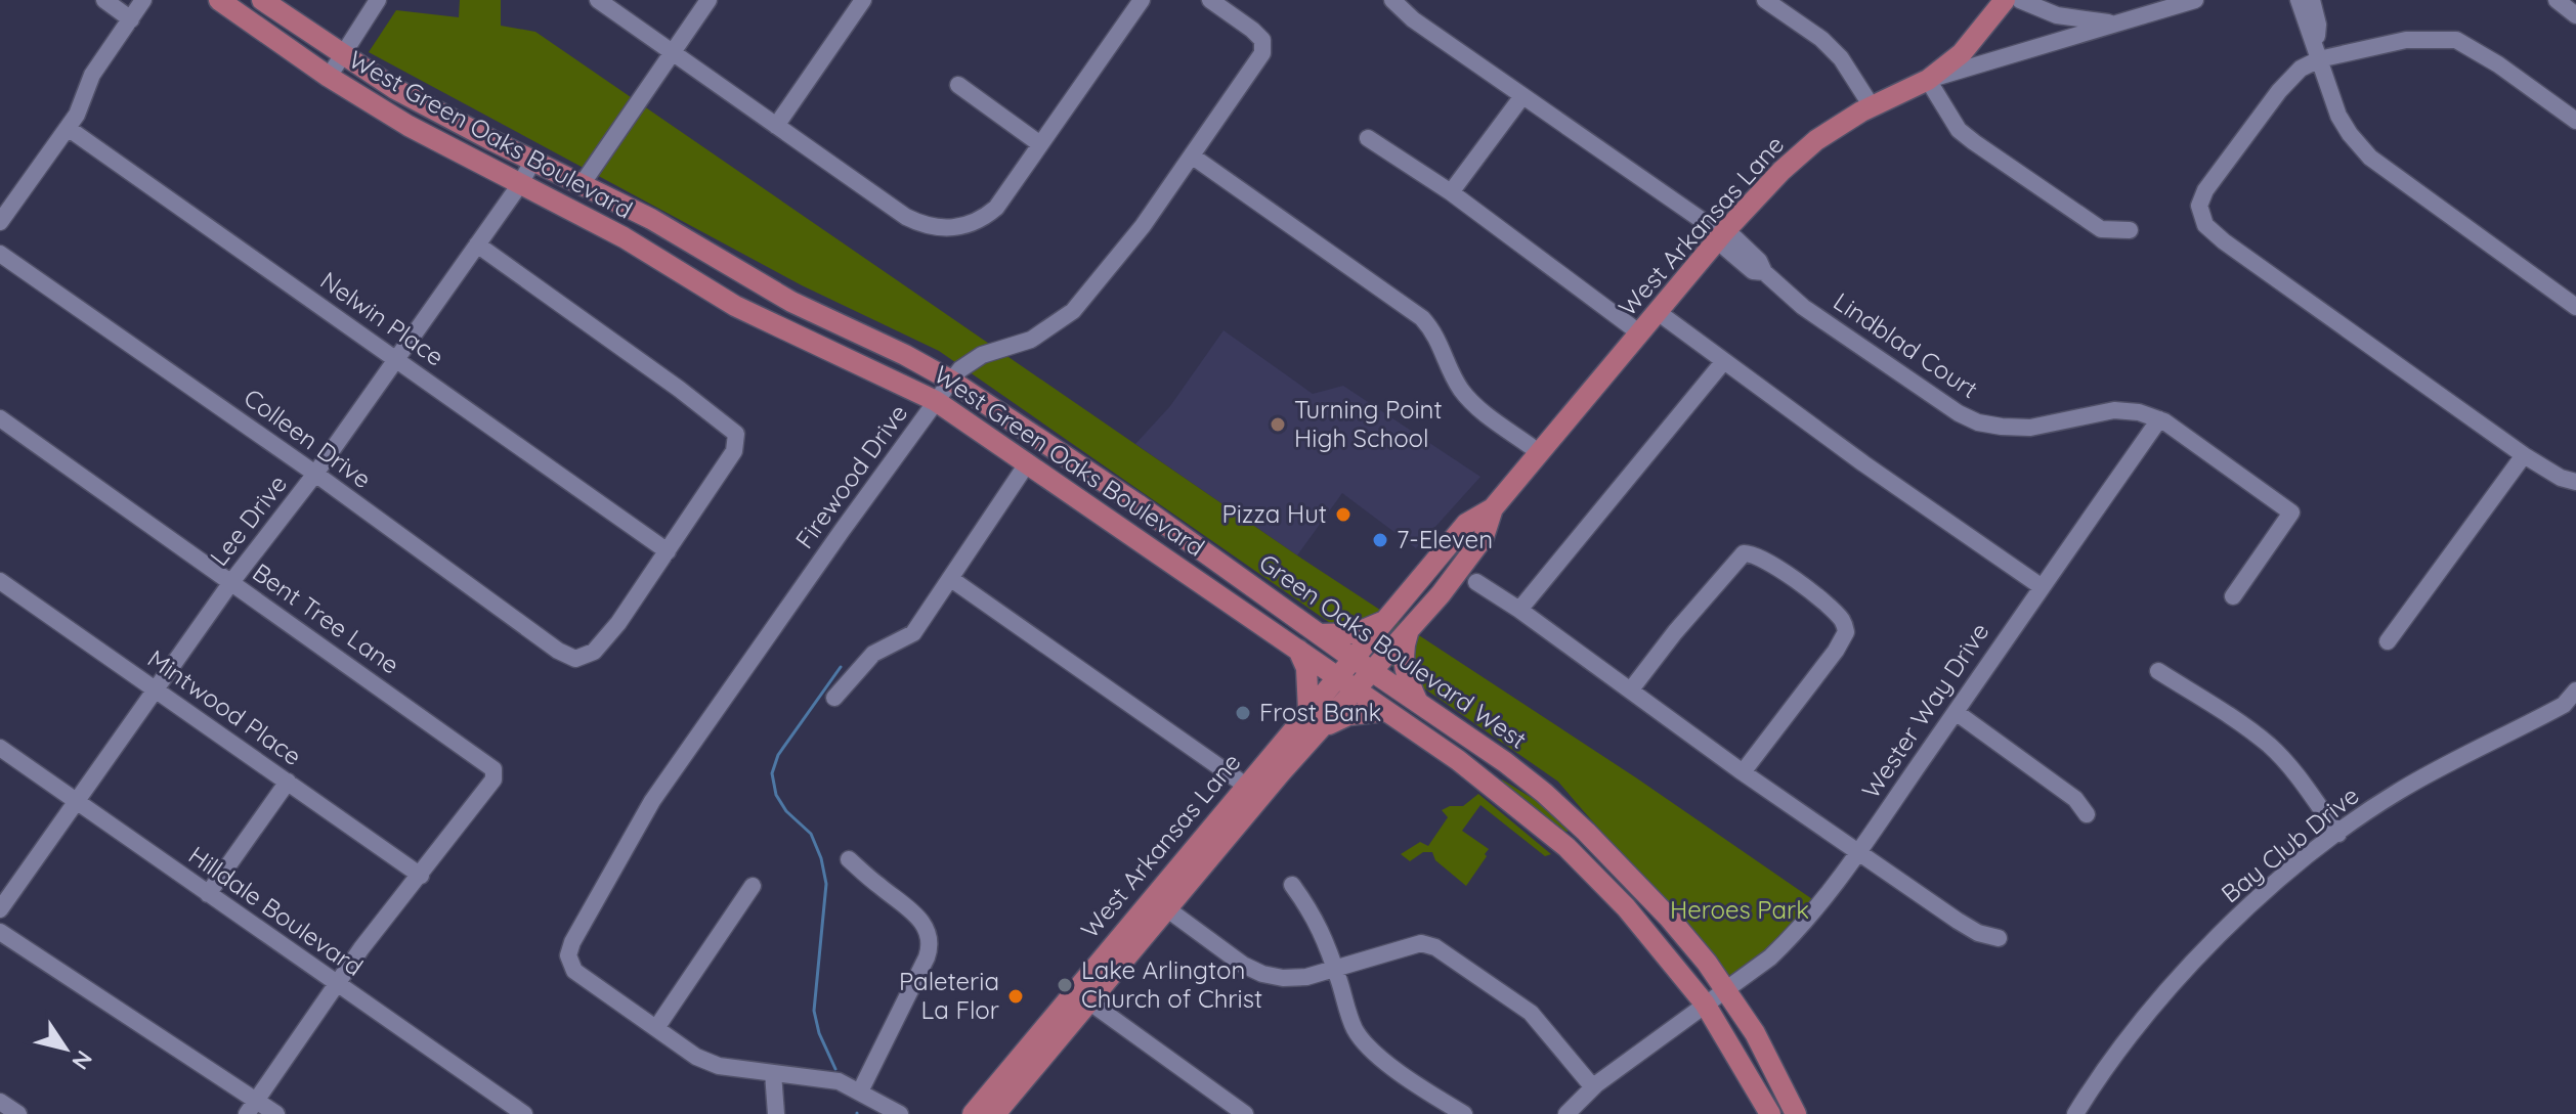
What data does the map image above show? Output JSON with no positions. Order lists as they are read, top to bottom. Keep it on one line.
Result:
{"streets":{"main road":["West Green Oaks Boulevard","West Arkansas Lane","Green Oaks Boulevard West"],"street":["Nelwin Place","Lindblad Court","Colleen Drive","Firewood Drive","Lee Drive","Bent Tree Lane","Mintwood Place","Wester Way Drive","Bay Club Drive","Hilldale Boulevard"]},"crossings":[["West Green Oaks Boulevard","West Arkansas Lane"],["West Green Oaks Boulevard","Firewood Drive"],["West Green Oaks Boulevard","Lee Drive"],["West Green Oaks Boulevard","Wester Way Drive"],["West Arkansas Lane","Lindblad Court"],["West Arkansas Lane","Green Oaks Boulevard West"],["Nelwin Place","Colleen Drive"],["Nelwin Place","Lee Drive"],["Lindblad Court","Wester Way Drive"],["Colleen Drive","Lee Drive"],["Firewood Drive","Green Oaks Boulevard West"],["Lee Drive","Bent Tree Lane"],["Lee Drive","Green Oaks Boulevard West"],["Lee Drive","Mintwood Place"],["Lee Drive","Hilldale Boulevard"],["Bent Tree Lane","Mintwood Place"],["Green Oaks Boulevard West","Wester Way Drive"]],"parks":["Heroes Park"],"places":["Turning Point High School","Pizza Hut","7-Eleven","Frost Bank","Lake Arlington Church of Christ","Paleteria La Flor"],"north":"bottom right"}
